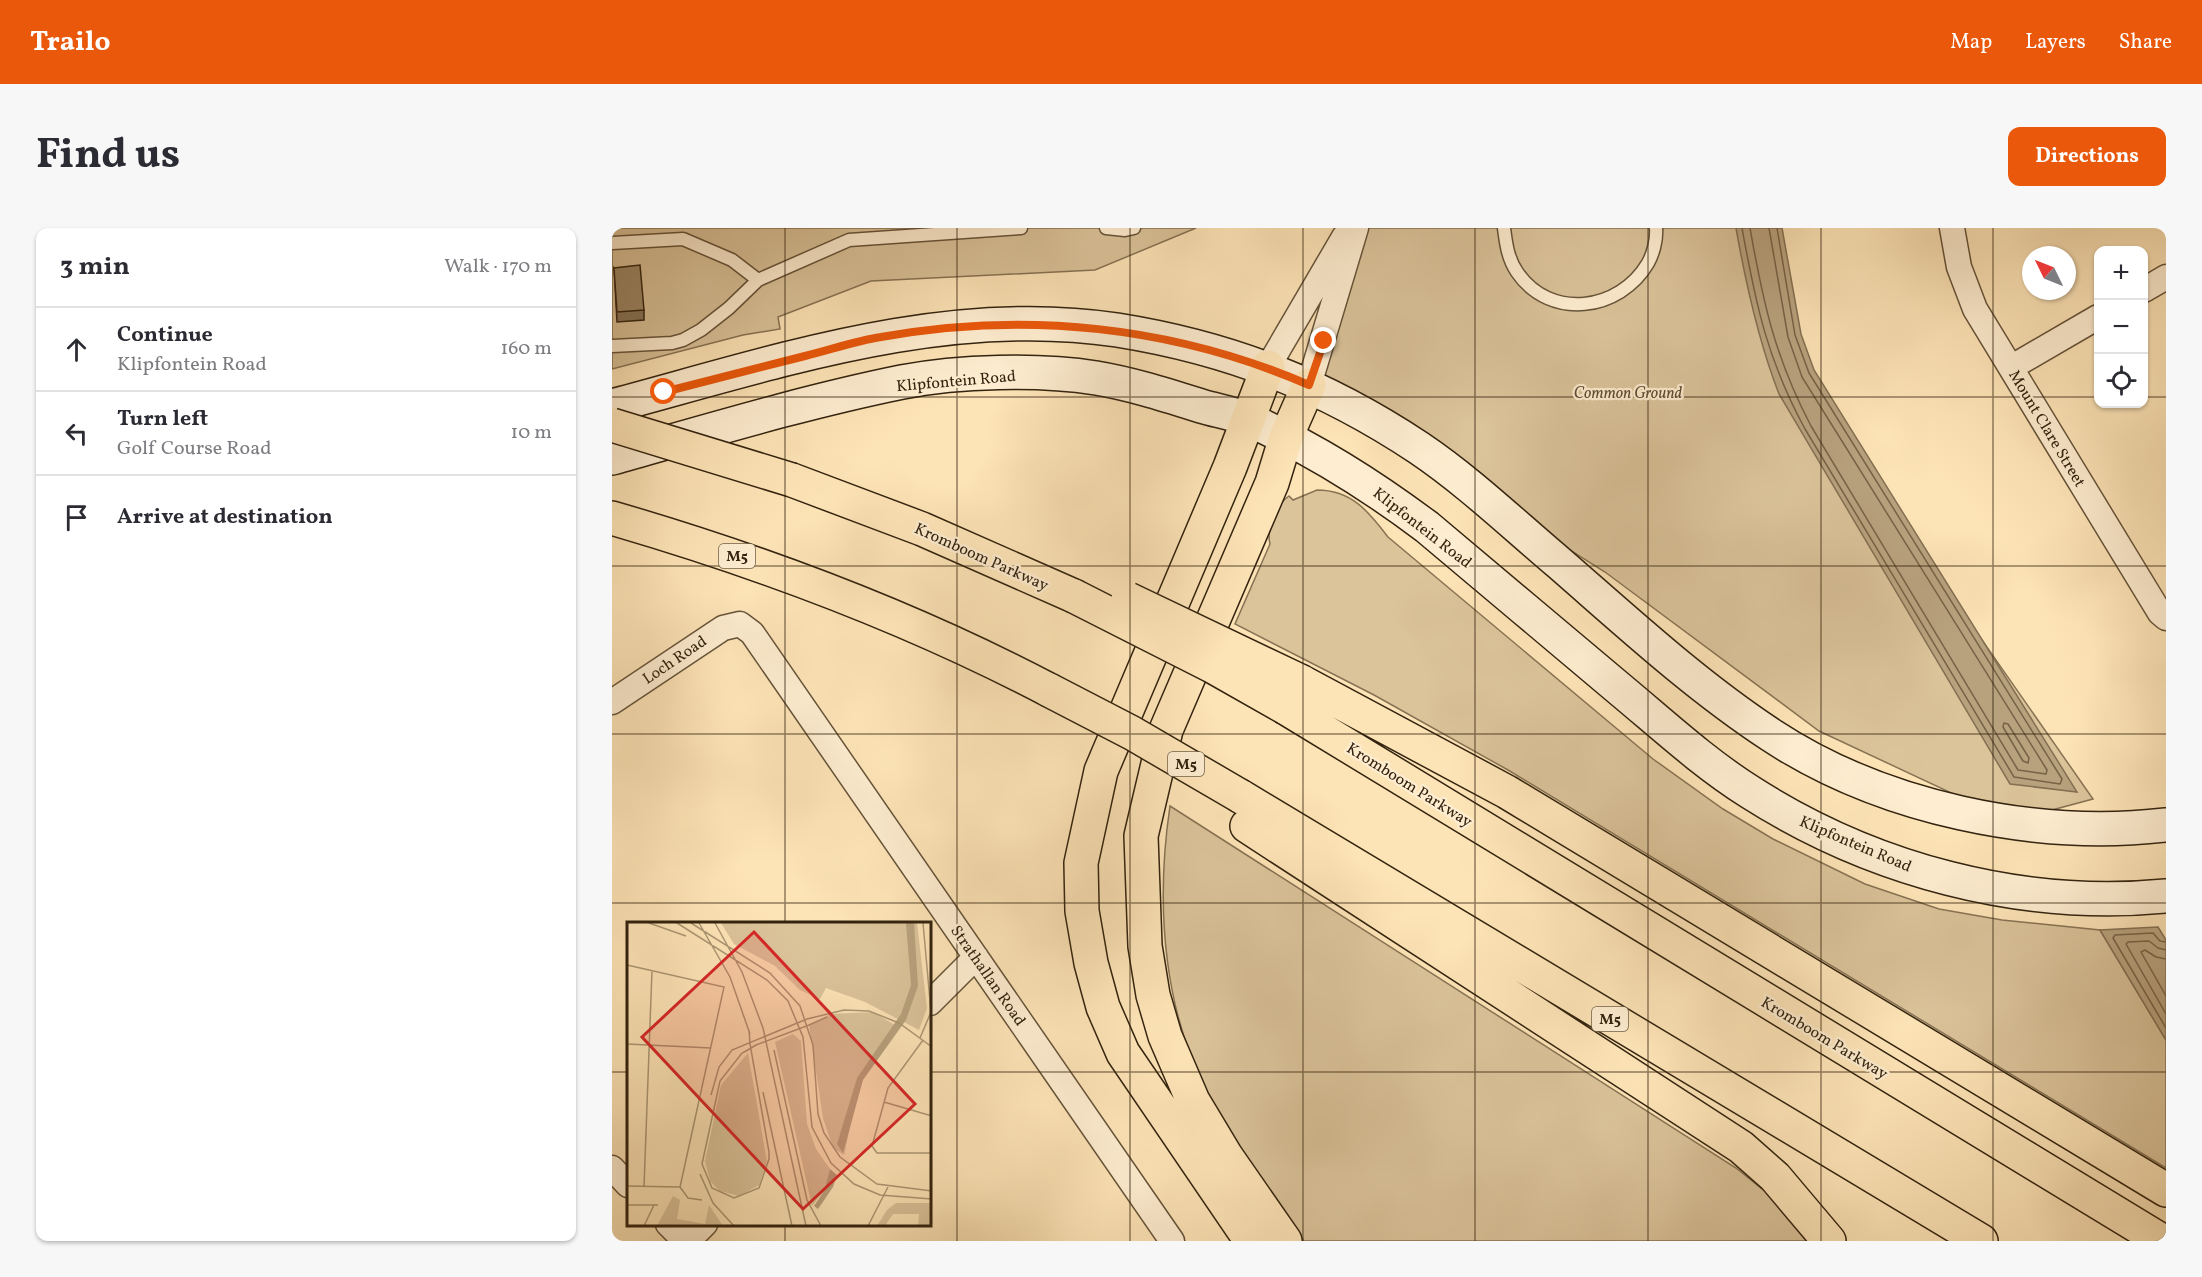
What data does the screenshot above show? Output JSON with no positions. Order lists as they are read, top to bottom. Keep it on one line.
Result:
{"streets":{"highway":["M5","Kromboom Parkway"],"main road":["Klipfontein Road"],"street":["Mount Clare Street","Loch Road","Strathallan Road"]},"crossings":[["Loch Road","Strathallan Road"]],"parks":["Common Ground"],"north":"top left","page":{"header":"Trailo","nav":["Map","Layers","Share"],"title":"Find us","buttons":"Directions","heading":["3 min","Walk · 170 m"],"map_buttons":["+","−"],"list":[["Continue","Klipfontein Road","160 m"],["Turn left","Golf Course Road","10 m"],"Arrive at destination"]}}
